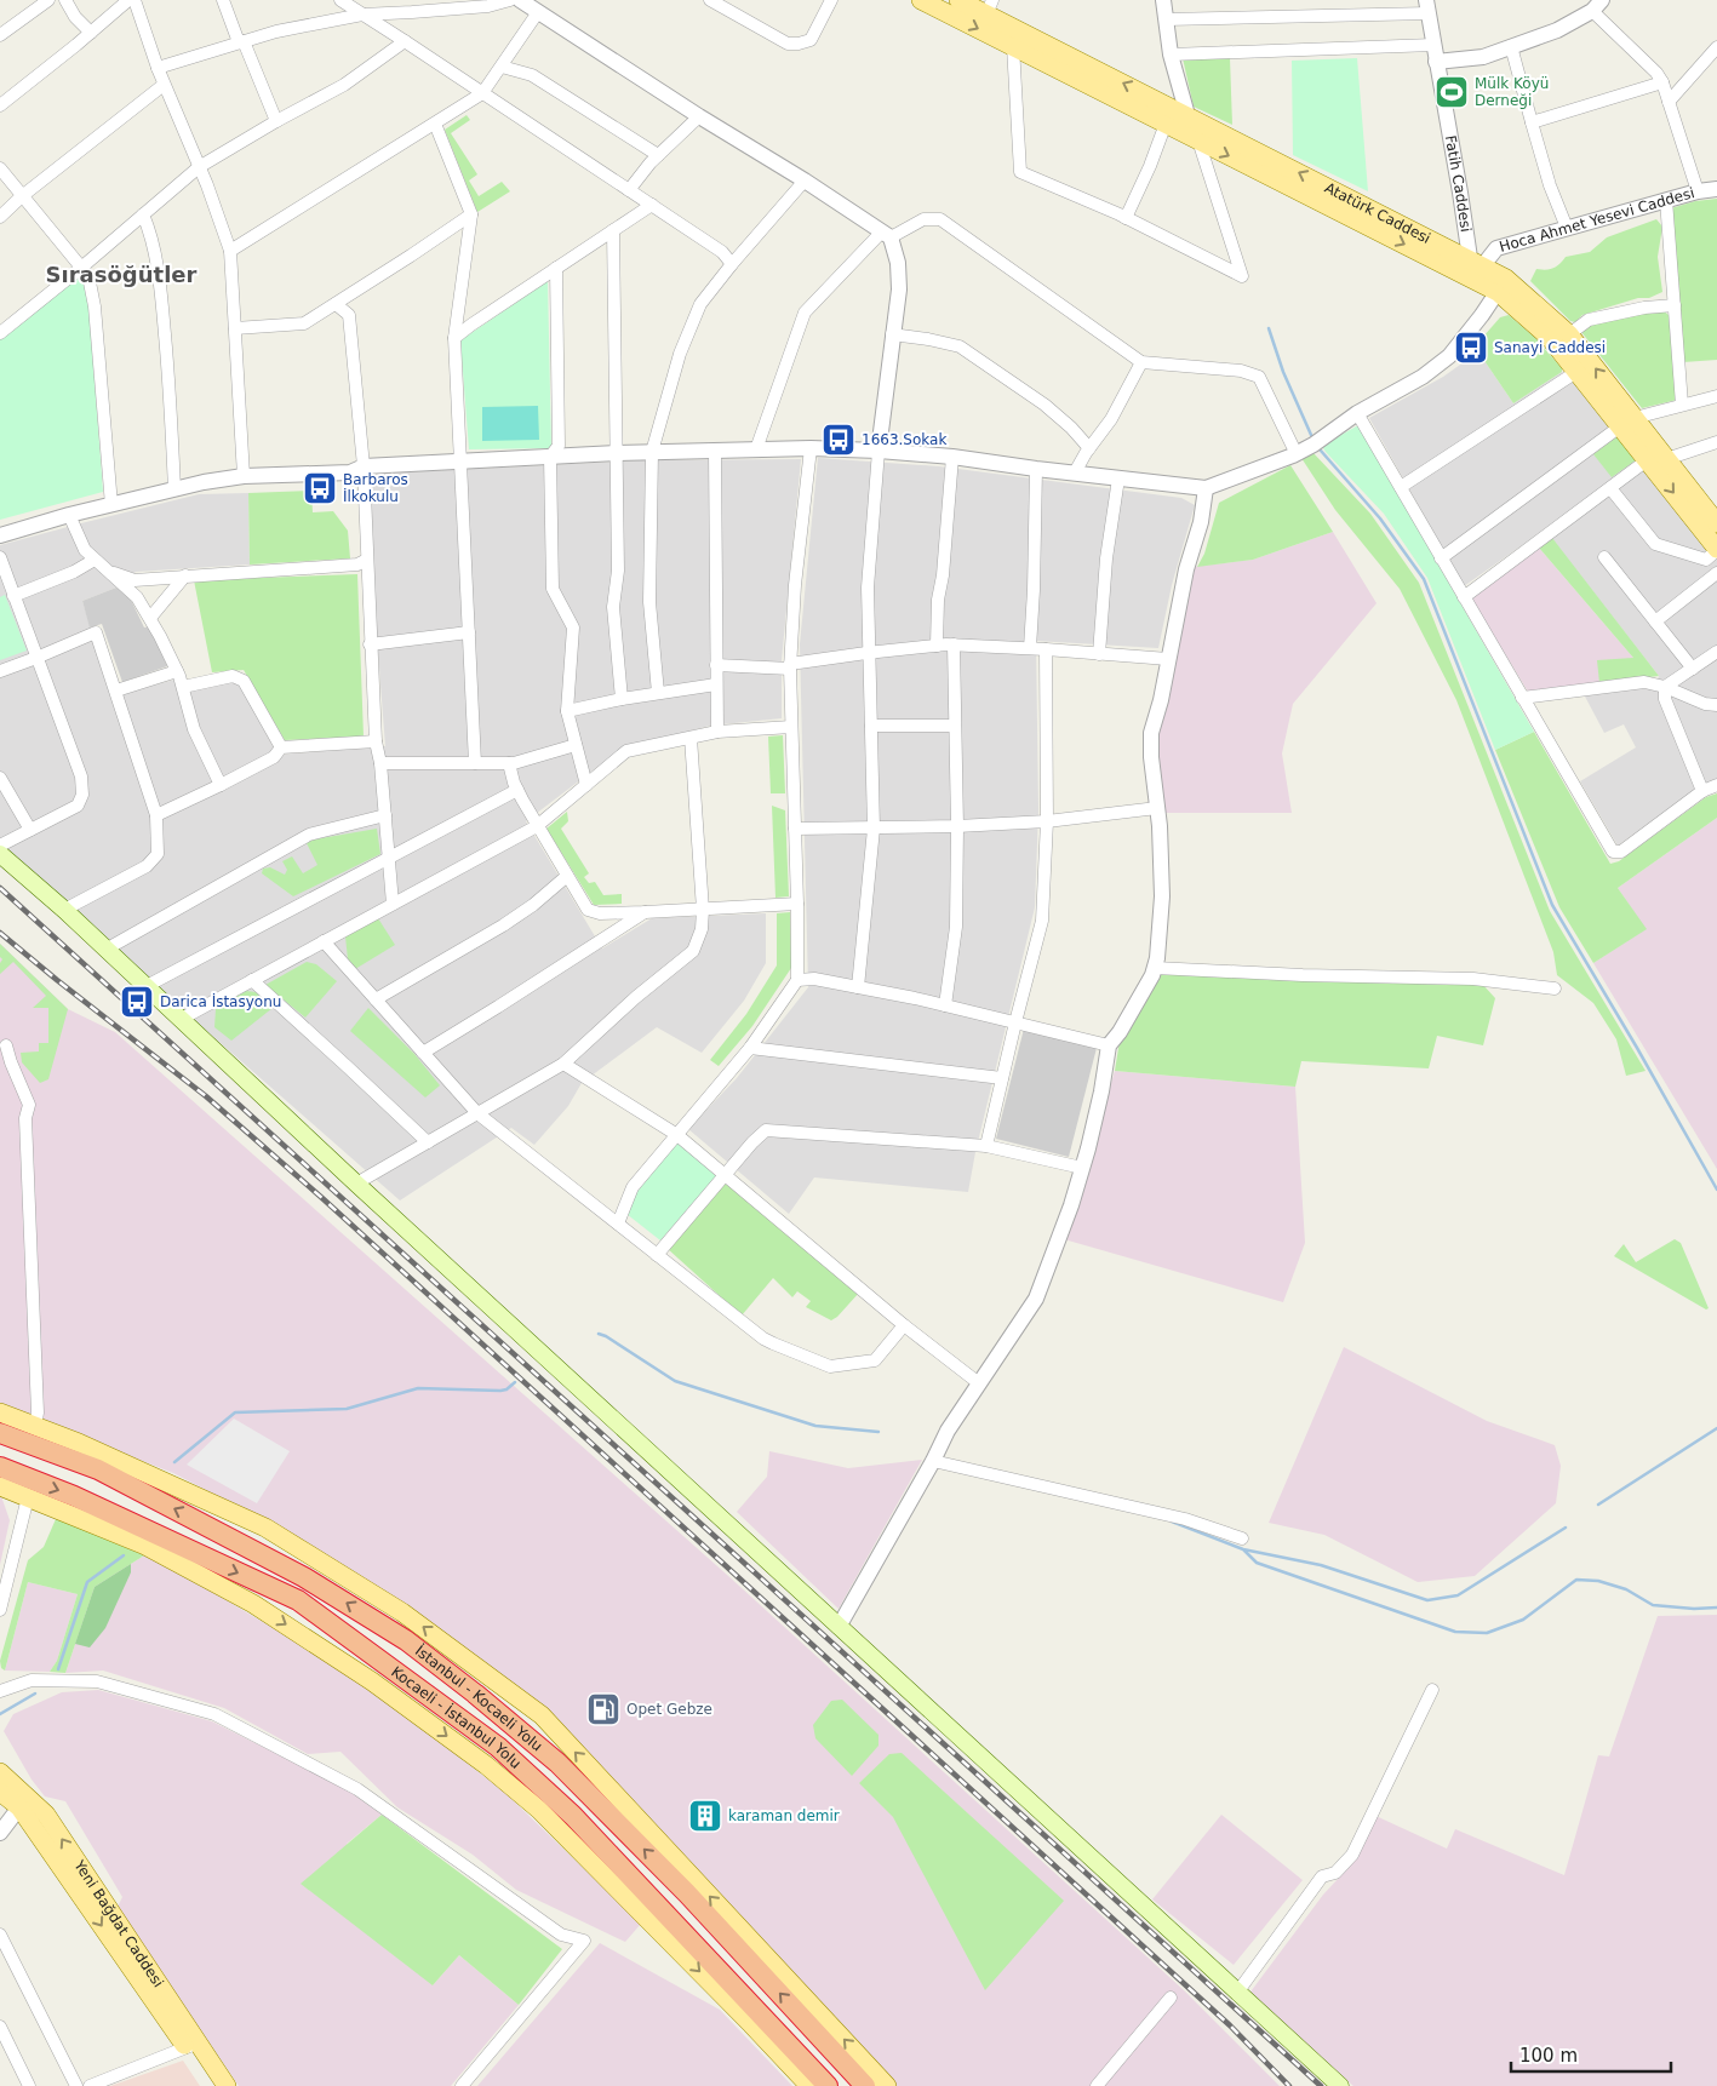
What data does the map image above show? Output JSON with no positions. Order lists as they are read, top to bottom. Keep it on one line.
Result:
{"streets":{"highway":["İstanbul - Kocaeli Yolu","Kocaeli - İstanbul Yolu"],"main road":["Atatürk Caddesi","Yeni Bağdat Caddesi"],"street":["Fatih Caddesi","Hoca Ahmet Yesevi Caddesi"]},"crossings":[["Fatih Caddesi","Atatürk Caddesi"],["Fatih Caddesi","Hoca Ahmet Yesevi Caddesi"],["Atatürk Caddesi","Hoca Ahmet Yesevi Caddesi"]],"one_way":["İstanbul - Kocaeli Yolu","Kocaeli - İstanbul Yolu"],"districts":["Sırasöğütler"],"places":{"sports":["Mülk Köyü Derneği"],"bus stop":["Sanayi Caddesi","1663.Sokak","Barbaros İlkokulu","Darica İstasyonu"],"fuel station":["Opet Gebze"],"building":["karaman demir"]},"scale_bar":"100 m"}
